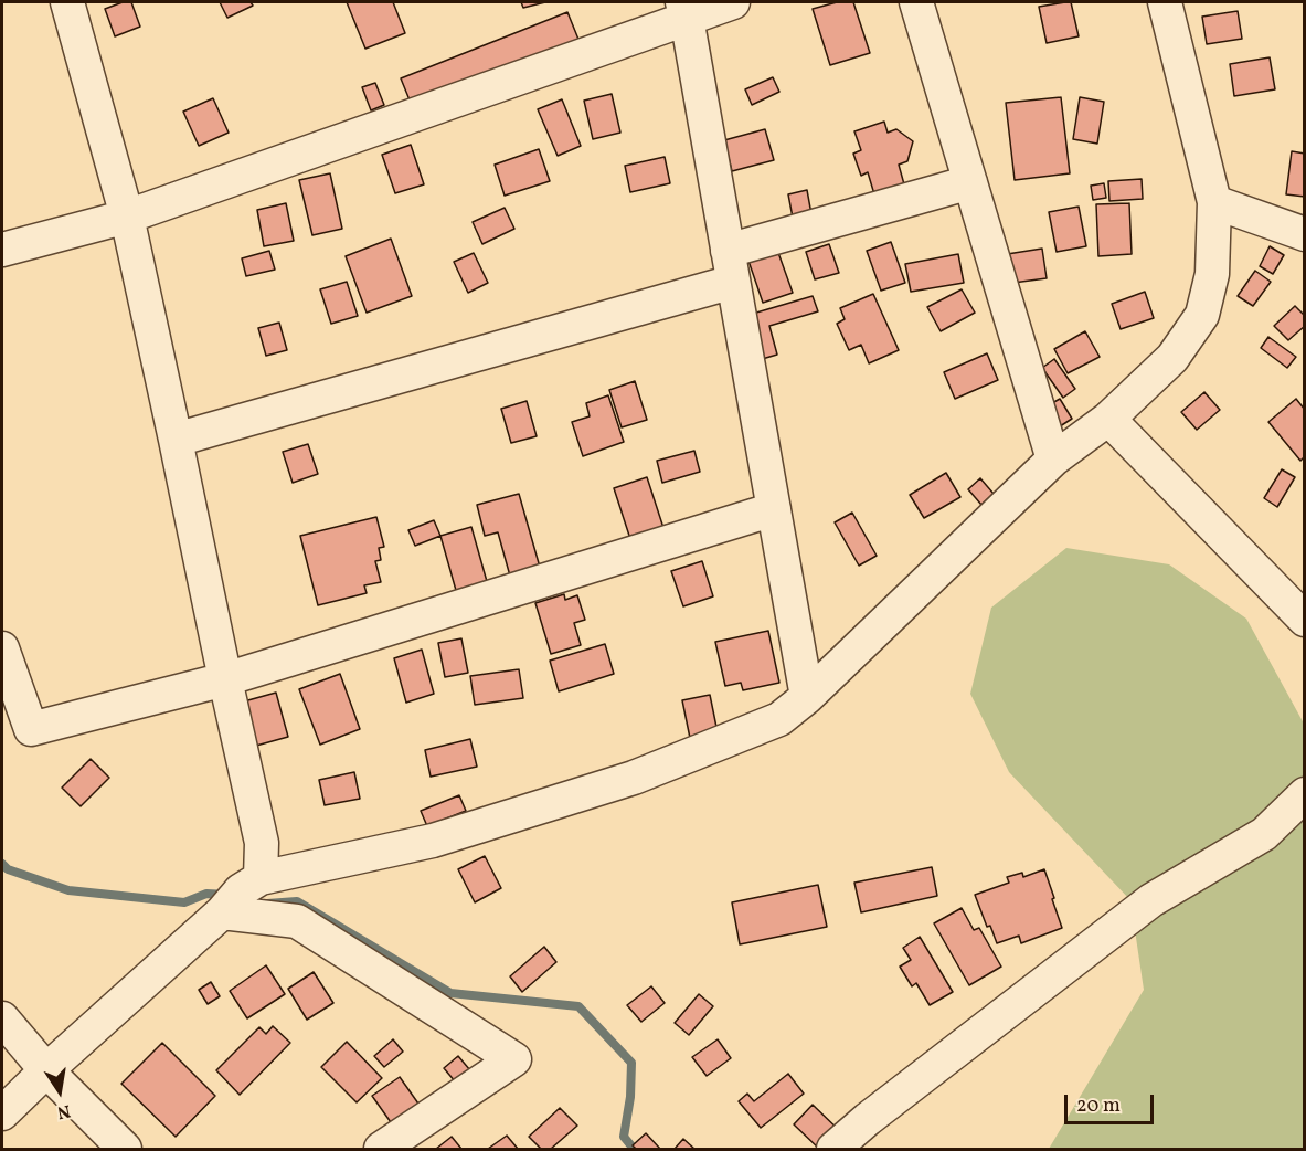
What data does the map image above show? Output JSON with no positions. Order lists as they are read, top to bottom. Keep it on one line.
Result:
{"scale_bar":"20 m","north":"bottom"}
